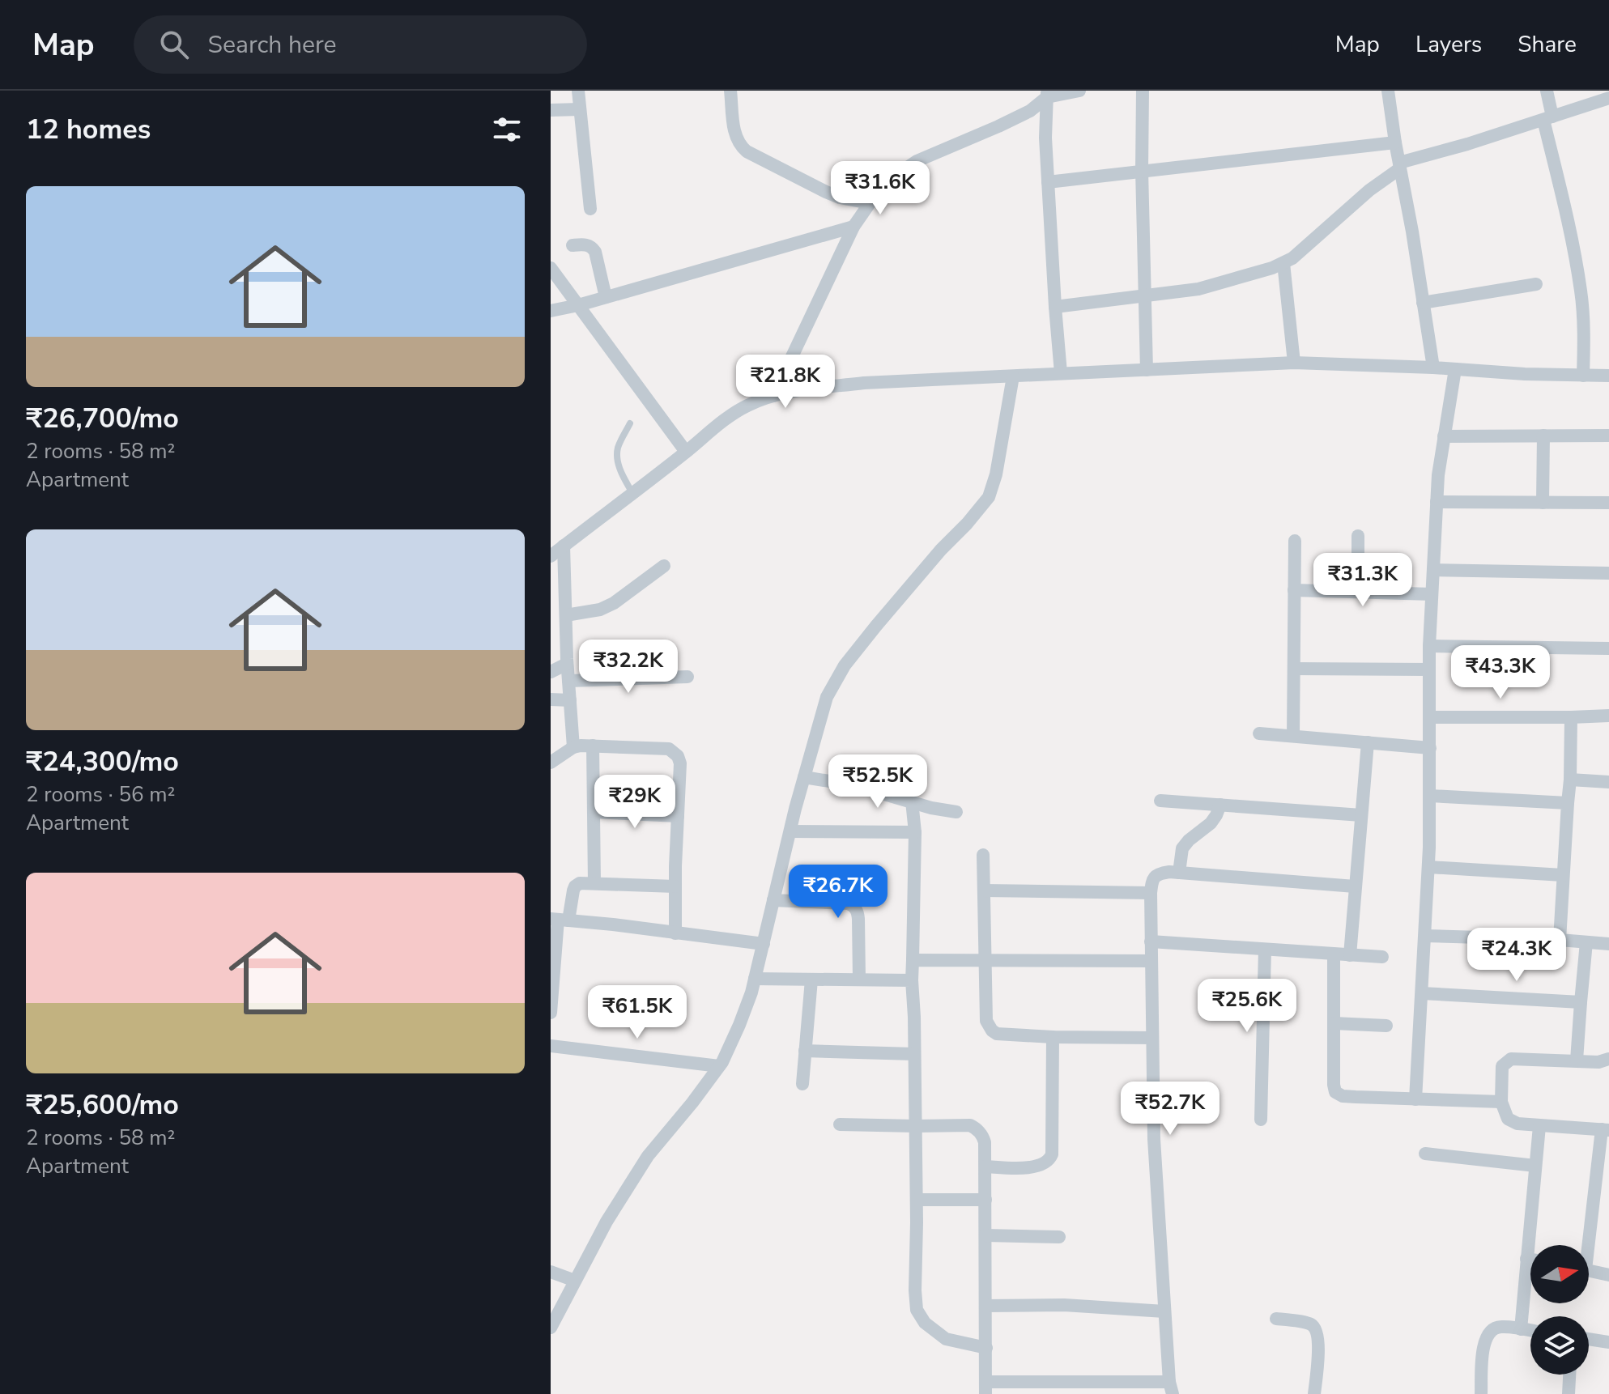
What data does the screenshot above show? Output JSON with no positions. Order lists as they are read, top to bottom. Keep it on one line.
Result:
{"north":"right","page":{"header":"Map","search":"Search here","nav":["Map","Layers","Share"],"heading":"12 homes","price":["₹31.6K","₹21.8K","₹31.3K","₹32.2K","₹43.3K","₹52.5K","₹29K","₹26.7K","₹24.3K","₹25.6K","₹61.5K","₹52.7K"],"list":[{"name":"₹26,700/mo","note":"2 rooms · 58 m² · Apartment"},{"name":"₹24,300/mo","note":"2 rooms · 56 m² · Apartment"},{"name":"₹25,600/mo","note":"2 rooms · 58 m² · Apartment"}]}}
